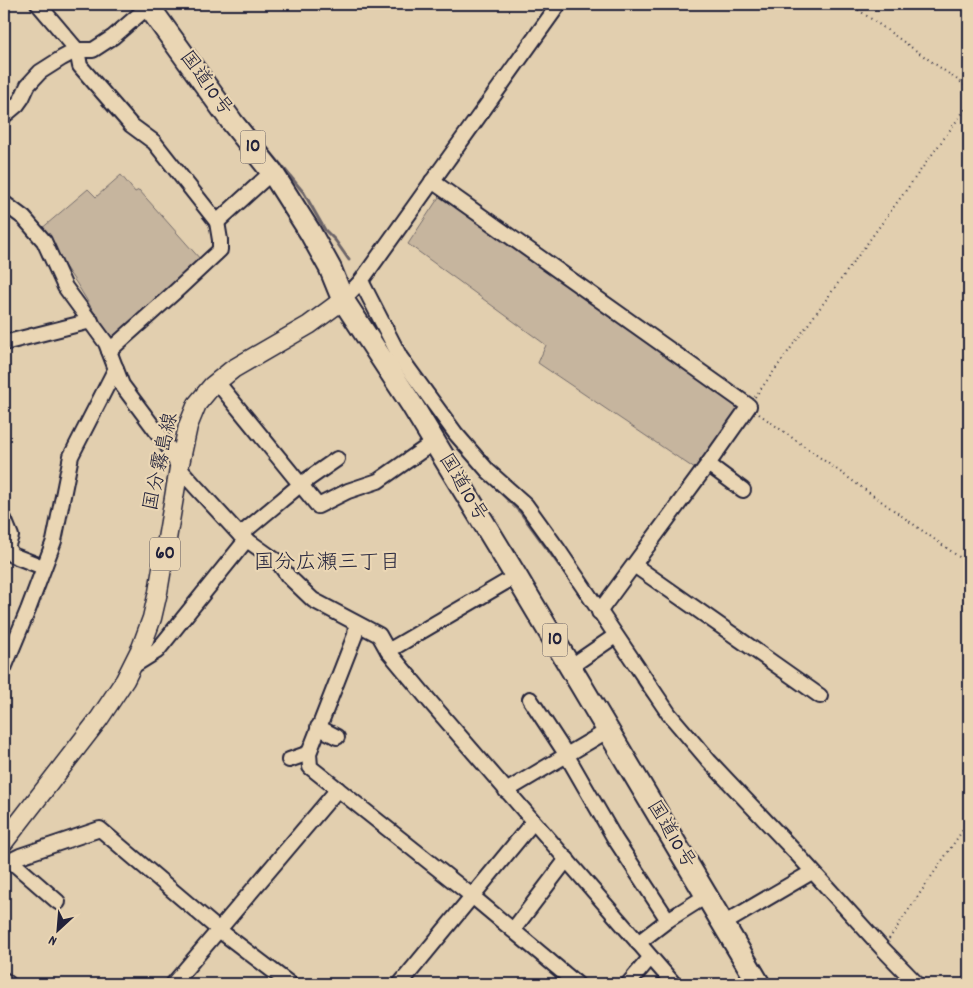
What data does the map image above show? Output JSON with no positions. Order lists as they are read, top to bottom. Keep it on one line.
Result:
{"streets":{"highway":["国道10号","10"],"main road":["国分霧島線","60"]},"crossings":[["国道10号","国分霧島線"]],"districts":["国分広瀬三丁目"],"north":"bottom left"}
